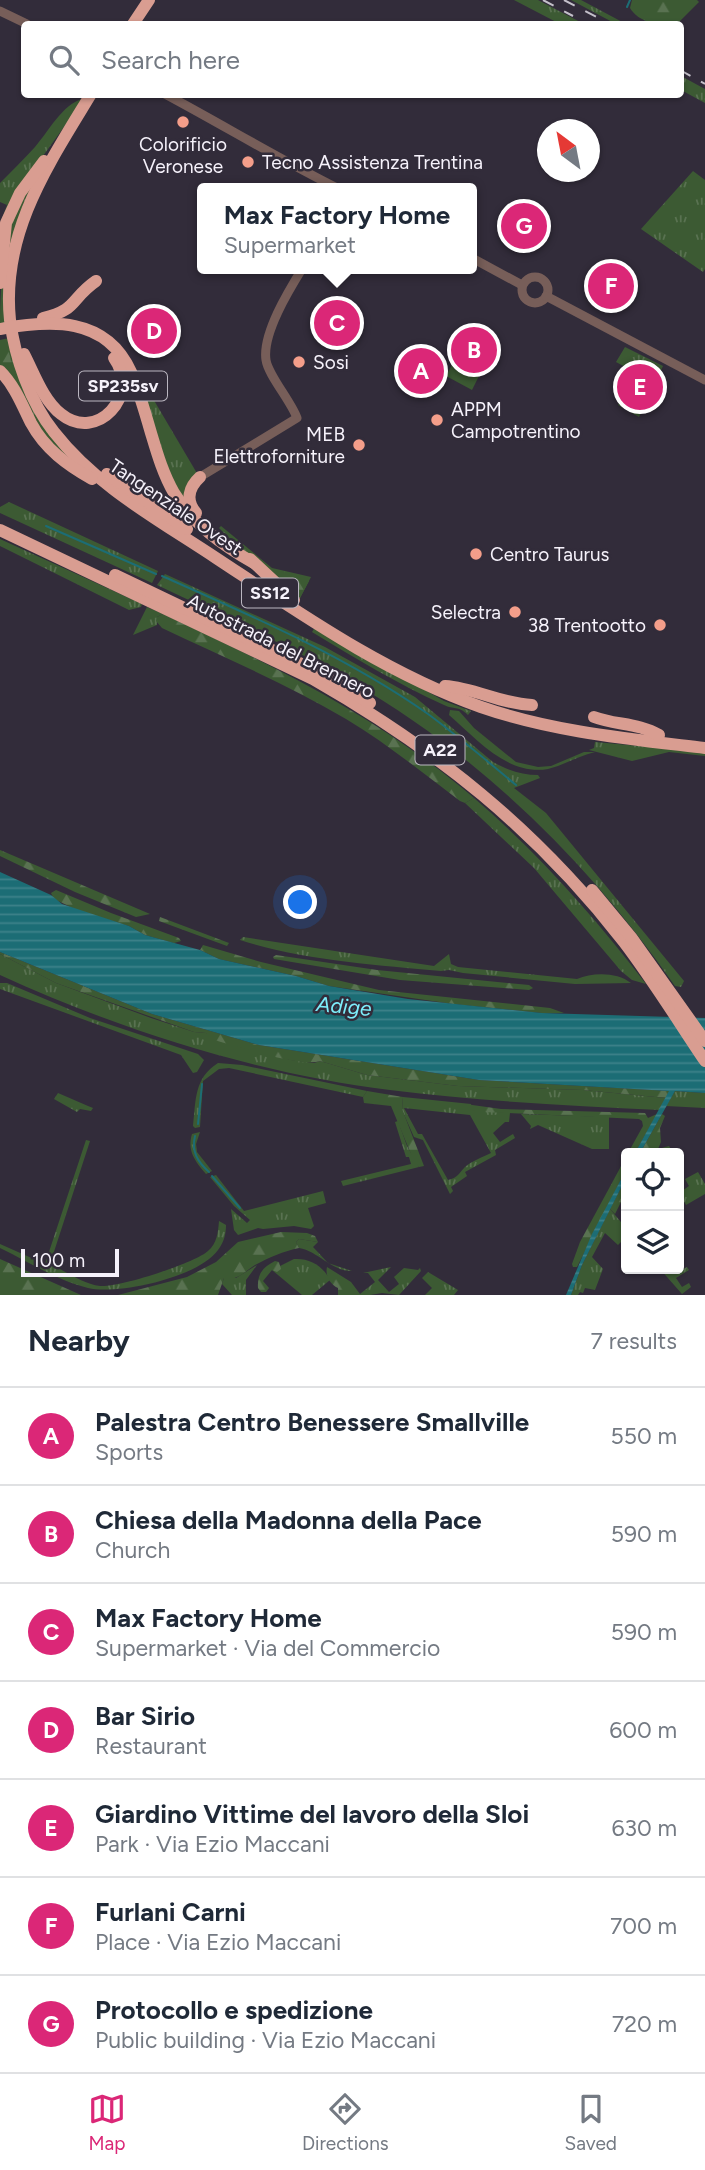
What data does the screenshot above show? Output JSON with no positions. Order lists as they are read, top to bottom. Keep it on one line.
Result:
{"streets":{"highway":["SP235sv","Tangenziale Ovest","SS12","Autostrada del Brennero","A22"]},"crossings":[["SP235sv","Tangenziale Ovest"]],"water":["Adige"],"places":["Colorificio Veronese","Tecno Assistenza Trentina","Sosi","APPM Campotrentino","MEB Elettroforniture","Centro Taurus","Selectra","38 Trentootto"],"scale_bar":"100 m","north":"top left","page":{"search":"Search here","popup":["Max Factory Home","Supermarket"],"pins":["G","F","C","D","B","A","E"],"scale":"100 m","heading":["Nearby","7 results"],"list":[{"mark":"A","name":"Palestra Centro Benessere Smallville","note":"Sports","value":"550 m"},{"mark":"B","name":"Chiesa della Madonna della Pace","note":"Church","value":"590 m"},{"mark":"C","name":"Max Factory Home","note":"Supermarket · Via del Commercio","value":"590 m"},{"mark":"D","name":"Bar Sirio","note":"Restaurant","value":"600 m"},{"mark":"E","name":"Giardino Vittime del lavoro della Sloi","note":"Park · Via Ezio Maccani","value":"630 m"},{"mark":"F","name":"Furlani Carni","note":"Place · Via Ezio Maccani","value":"700 m"},{"mark":"G","name":"Protocollo e spedizione","note":"Public building · Via Ezio Maccani","value":"720 m"}],"nav":["Map","Directions","Saved"]}}
